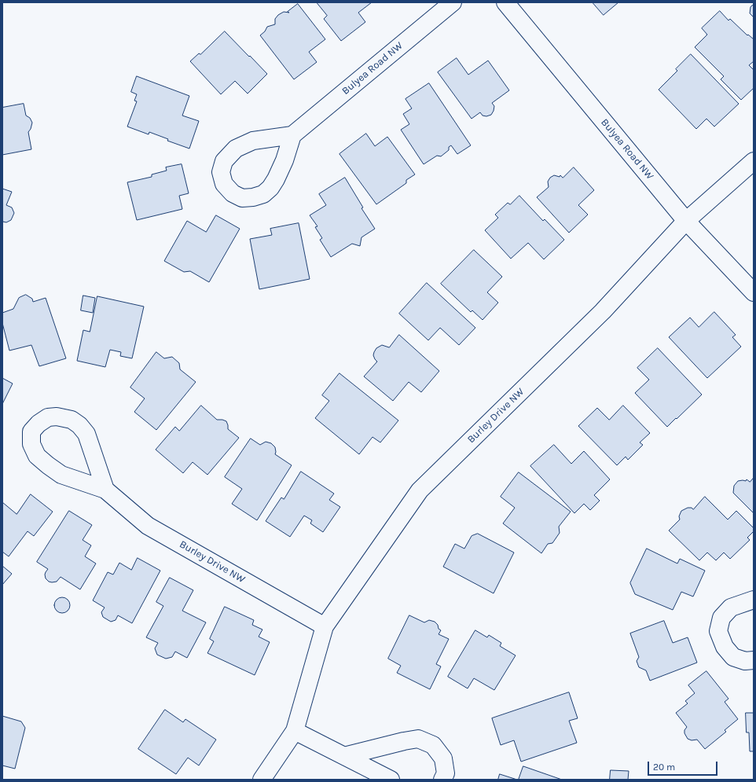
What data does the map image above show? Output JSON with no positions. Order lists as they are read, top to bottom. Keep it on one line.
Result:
{"streets":{"street":["Bulyea Road NW","Burley Drive NW"]},"crossings":[["Bulyea Road NW","Burley Drive NW"]],"scale_bar":"20 m"}
